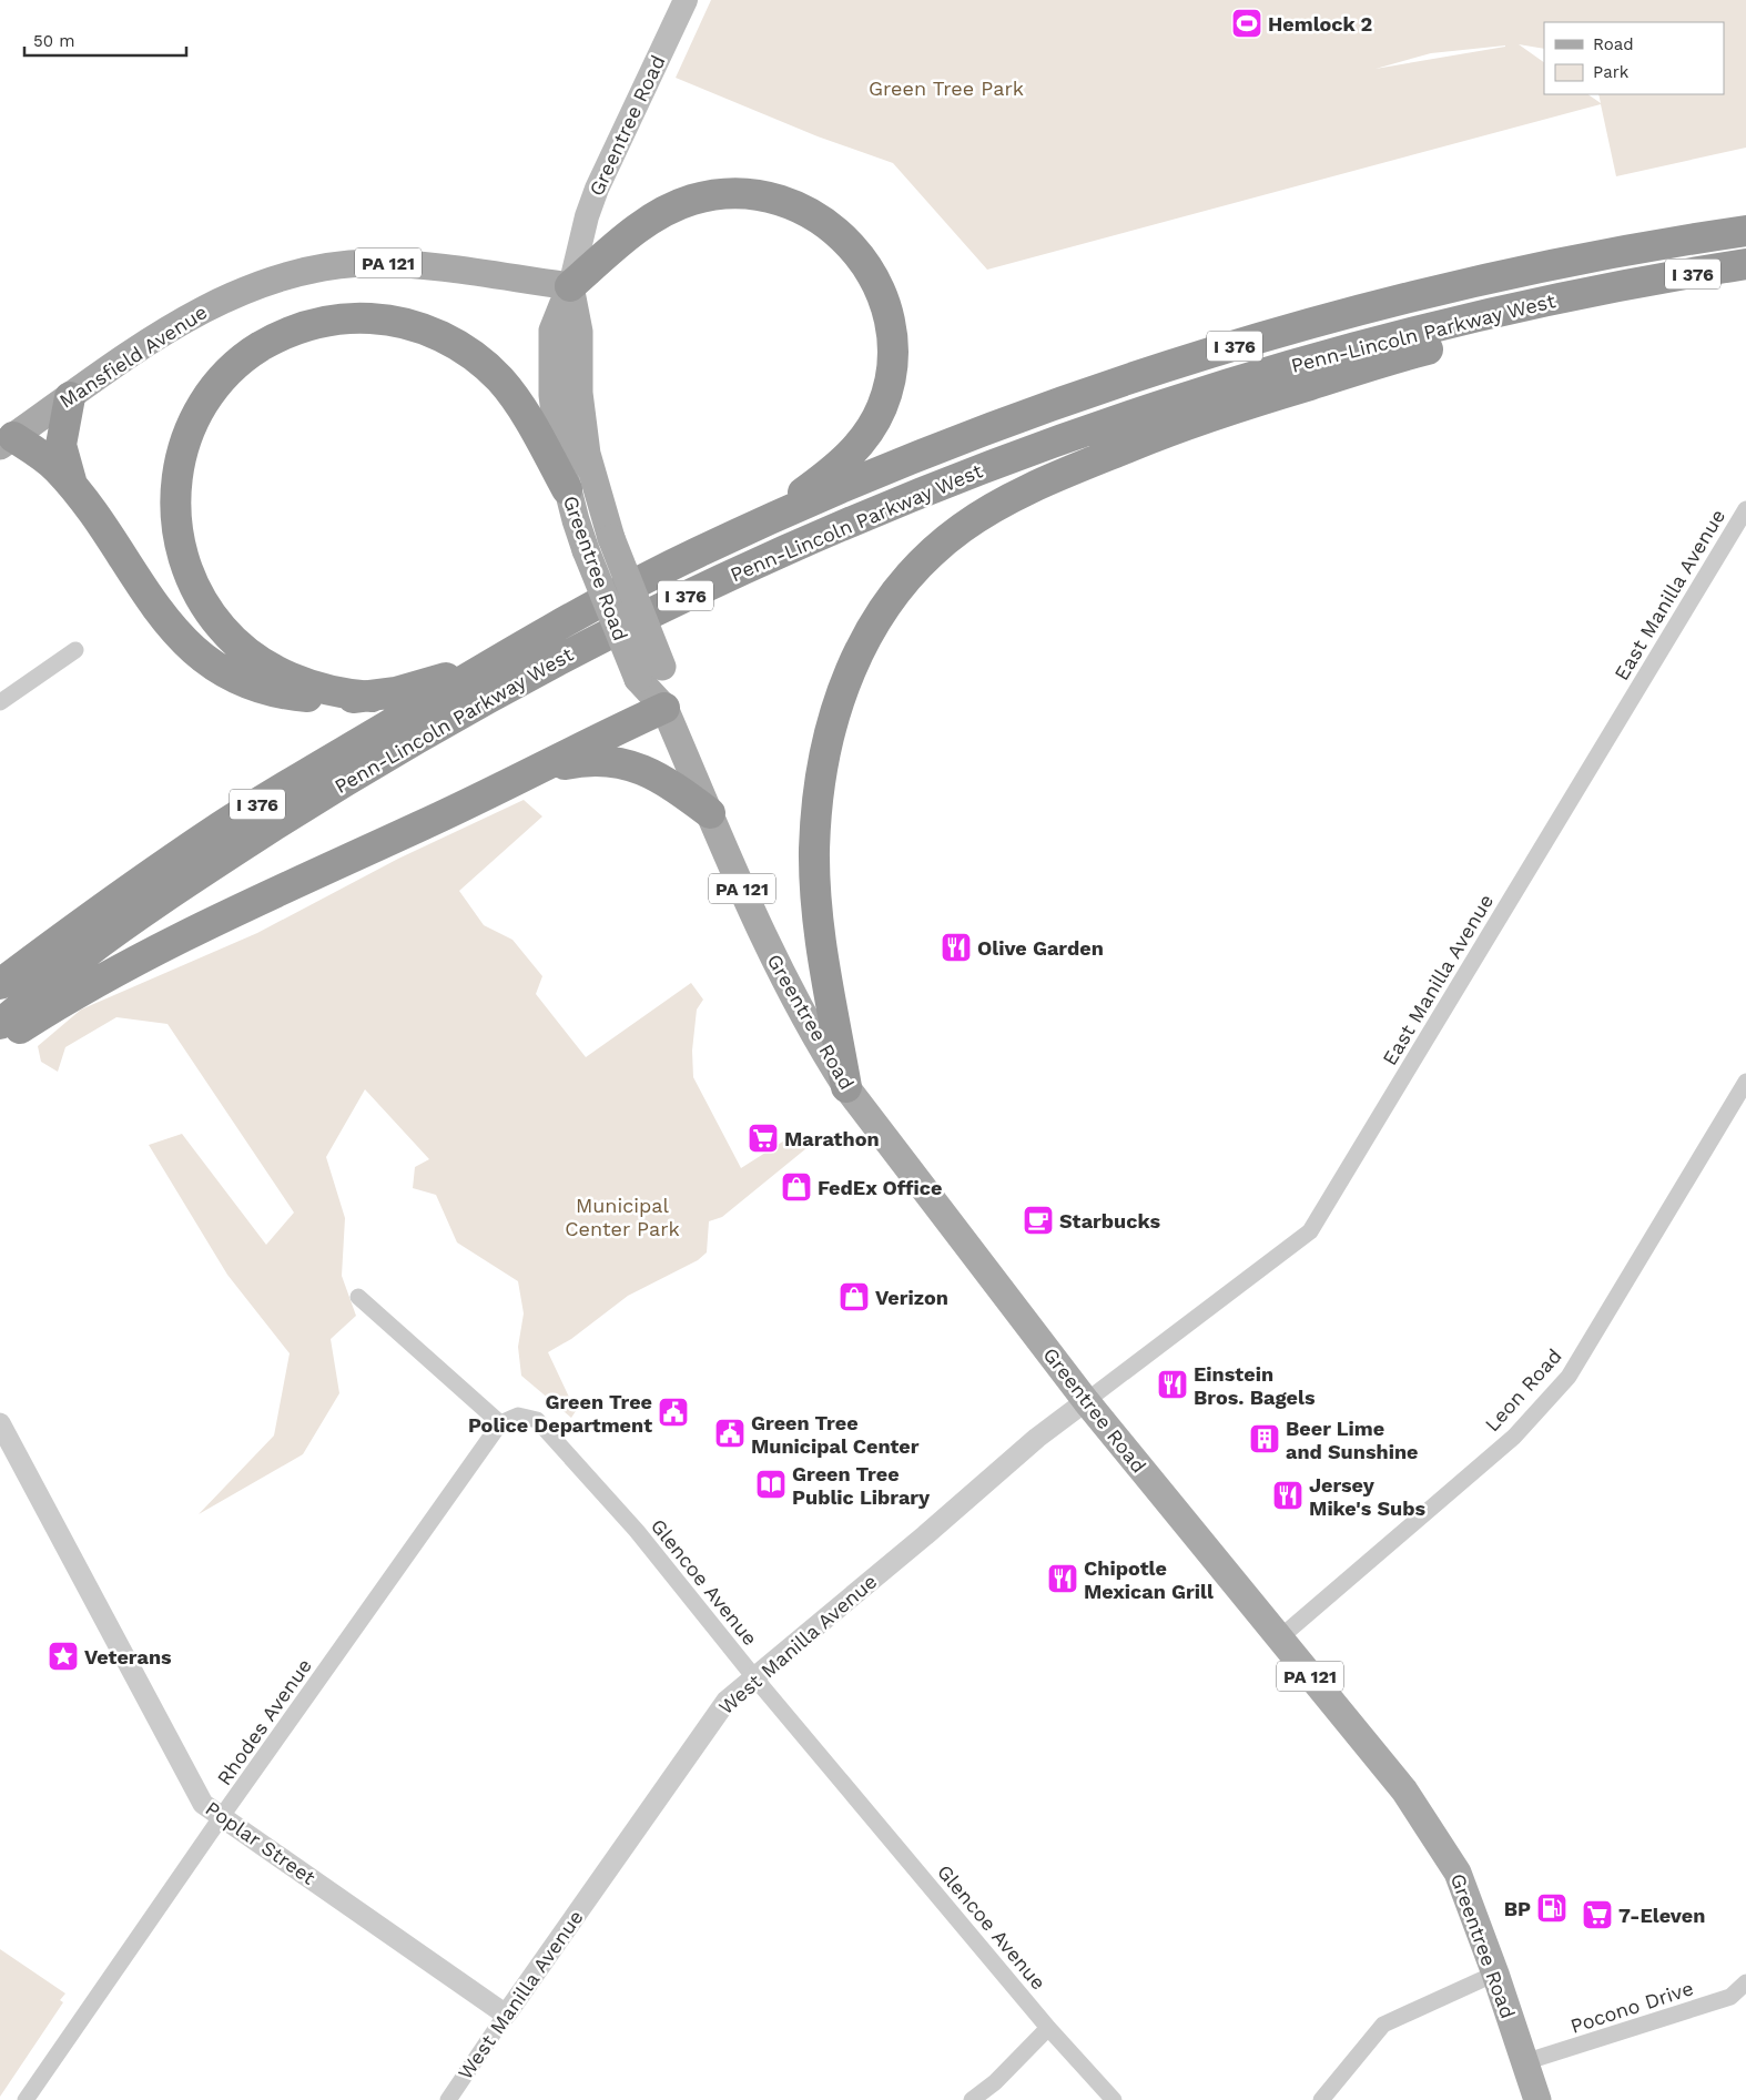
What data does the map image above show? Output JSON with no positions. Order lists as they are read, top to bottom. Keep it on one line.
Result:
{"streets":{"highway":["I 376","Penn-Lincoln Parkway West"],"main road":["Greentree Road","PA 121","Mansfield Avenue"],"street":["East Manilla Avenue","Leon Road","Glencoe Avenue","West Manilla Avenue","Rhodes Avenue","Poplar Street","Pocono Drive"]},"crossings":[["Greentree Road","Mansfield Avenue"],["Greentree Road","East Manilla Avenue"],["Greentree Road","Leon Road"],["Greentree Road","West Manilla Avenue"],["Greentree Road","Pocono Drive"],["East Manilla Avenue","West Manilla Avenue"],["Glencoe Avenue","West Manilla Avenue"],["Glencoe Avenue","Rhodes Avenue"],["West Manilla Avenue","Poplar Street"],["Rhodes Avenue","Poplar Street"]],"parks":["Green Tree Park","Municipal Center Park"],"places":{"sports":["Hemlock 2"],"restaurant":["Olive Garden","Einstein Bros. Bagels","Jersey Mike's Subs","Chipotle Mexican Grill"],"supermarket":["Marathon","7-Eleven"],"shop":["FedEx Office","Verizon"],"cafe":["Starbucks"],"public building":["Green Tree Police Department","Green Tree Municipal Center"],"building":["Beer Lime and Sunshine"],"library":["Green Tree Public Library"],"place":["Veterans"],"fuel station":["BP"]},"legend":["Road","Park"],"scale_bar":"50 m"}
